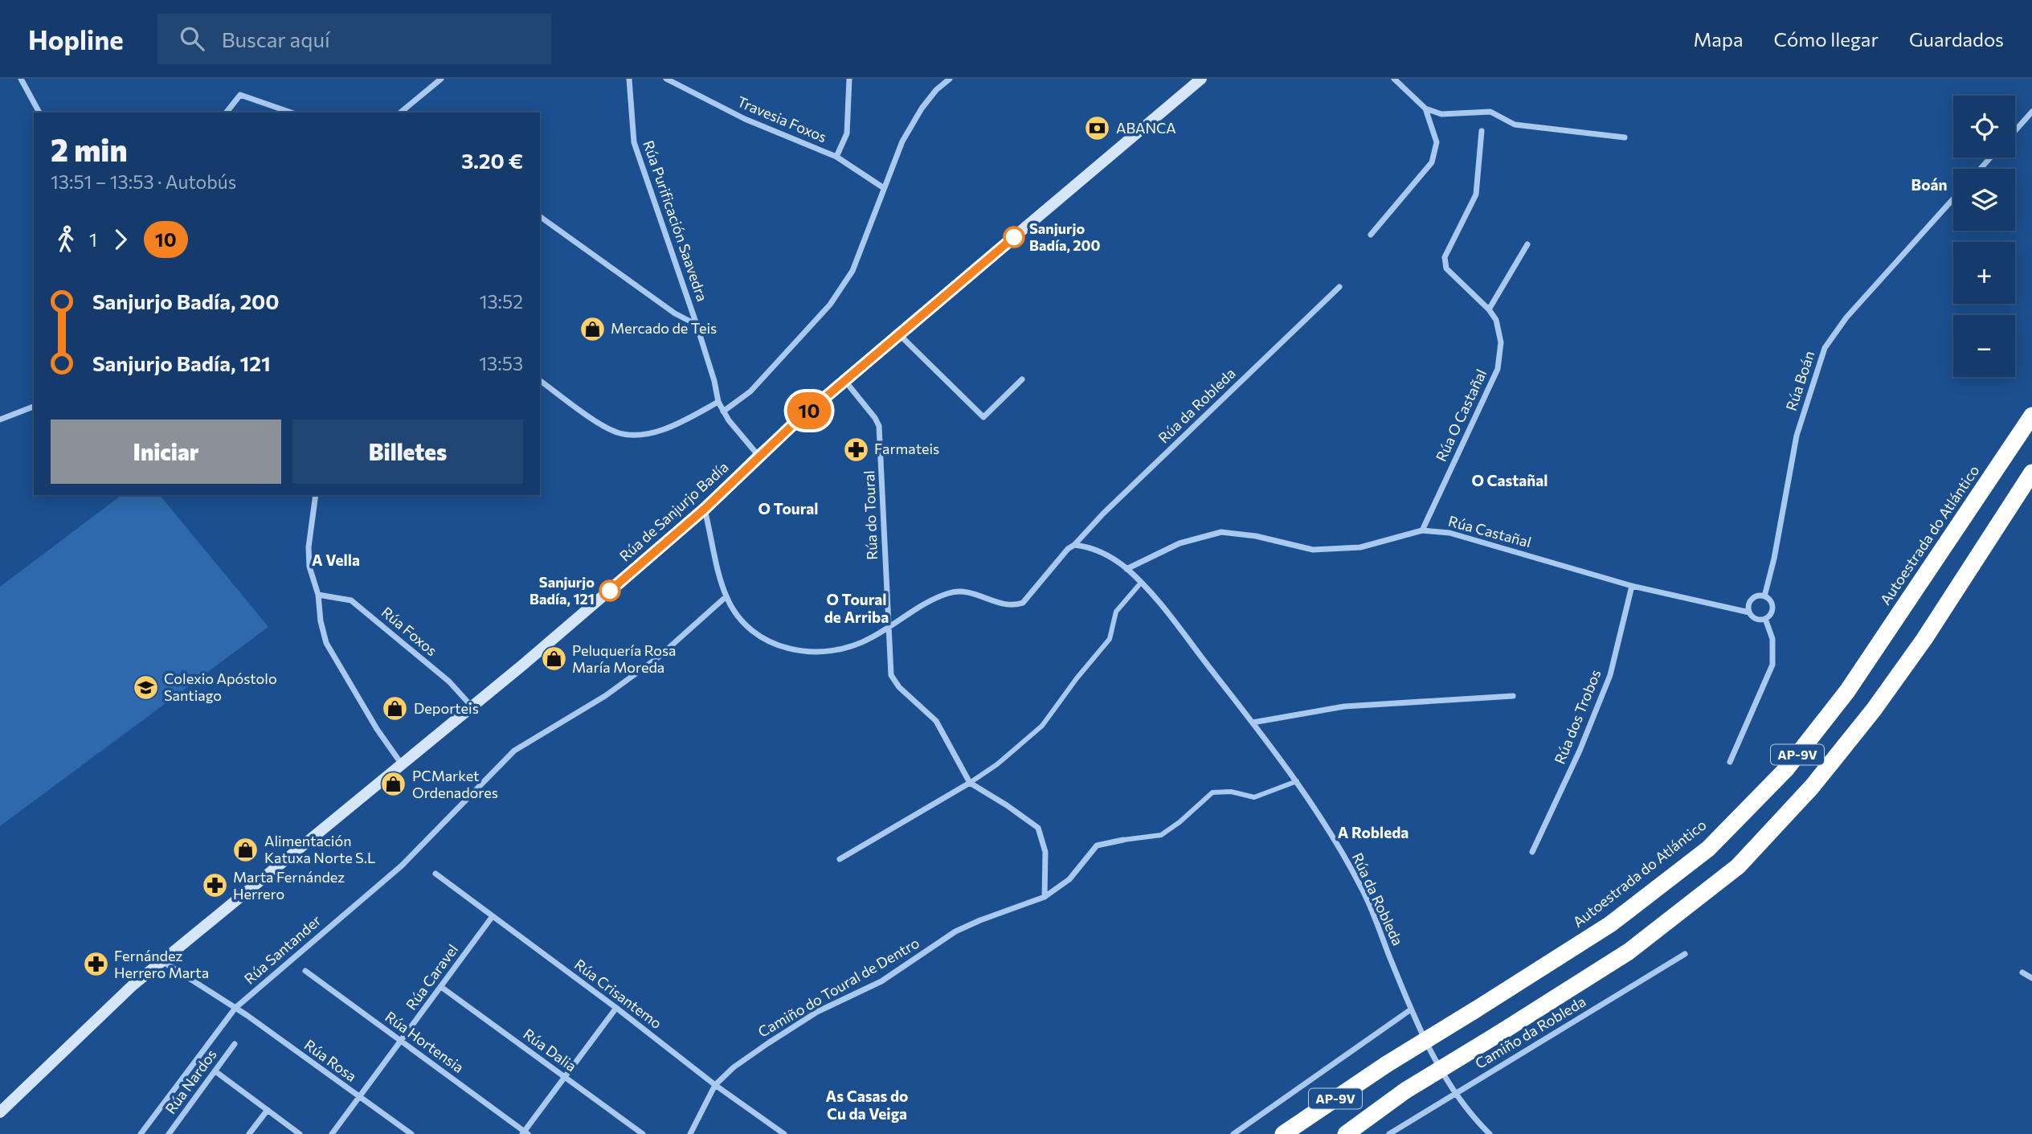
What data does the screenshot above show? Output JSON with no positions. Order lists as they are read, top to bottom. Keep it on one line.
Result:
{"streets":{"highway":["Autoestrada do Atlántico","AP-9V"],"main road":["Rúa de Sanjurjo Badía"],"street":["Travesia Foxos","Rúa Purificación Saavedra","Rúa Boán","Rúa da Robleda","Rúa O Castañal","Rúa do Toural","Rúa Castañal","Rúa Foxos","Rúa dos Trobos","Rúa Santander","Rúa Caravel","Camiño do Toural de Dentro","Rúa Crisantemo","Camiño da Robleda","Rúa Hortensia","Rúa Dalia","Rúa Rosa","Rúa Nardos"]},"crossings":[["Rúa Purificación Saavedra","Rúa de Sanjurjo Badía"],["Rúa Boán","Rúa Castañal"],["Rúa da Robleda","Rúa de Sanjurjo Badía"],["Rúa da Robleda","Rúa do Toural"],["Rúa da Robleda","Rúa Castañal"],["Rúa da Robleda","Rúa Santander"],["Rúa da Robleda","Camiño do Toural de Dentro"],["Rúa da Robleda","Camiño da Robleda"],["Rúa O Castañal","Rúa Castañal"],["Rúa de Sanjurjo Badía","Rúa do Toural"],["Rúa de Sanjurjo Badía","Rúa Foxos"],["Rúa Castañal","Rúa dos Trobos"],["Rúa Santander","Rúa Rosa"],["Rúa Caravel","Rúa Crisantemo"],["Rúa Caravel","Rúa Hortensia"],["Rúa Caravel","Rúa Dalia"],["Rúa Caravel","Rúa Rosa"],["Camiño do Toural de Dentro","Rúa Crisantemo"]],"districts":["Boán","O Castañal","O Toural","A Vella","O Toural de Arriba","A Robleda","As Casas do Cu da Veiga"],"places":{"bank":["ABANCA"],"other":["Sanjurjo Badía, 200","Sanjurjo Badía, 121"],"shop":["Mercado de Teis","Peluquería Rosa María Moreda","Deporteis","PCMarket Ordenadores","Alimentación Katuxa Norte S.L"],"pharmacy":["Farmateis","Marta Fernández Herrero","Fernández Herrero Marta"],"school or university":["Colexio Apóstolo Santiago"]},"lines":["bus line 10"],"page":{"header":"Hopline","search":"Buscar aquí","nav":["Mapa","Cómo llegar","Guardados"],"on_map":"10","map_buttons":["+","−"],"heading":["2 min","13:51 – 13:53 · Autobús","3.20 €"],"legs":["1","10"],"list":[{"name":"Sanjurjo Badía, 200","value":"13:52"},{"name":"Sanjurjo Badía, 121","value":"13:53"}],"buttons":["Iniciar","Billetes"]}}
